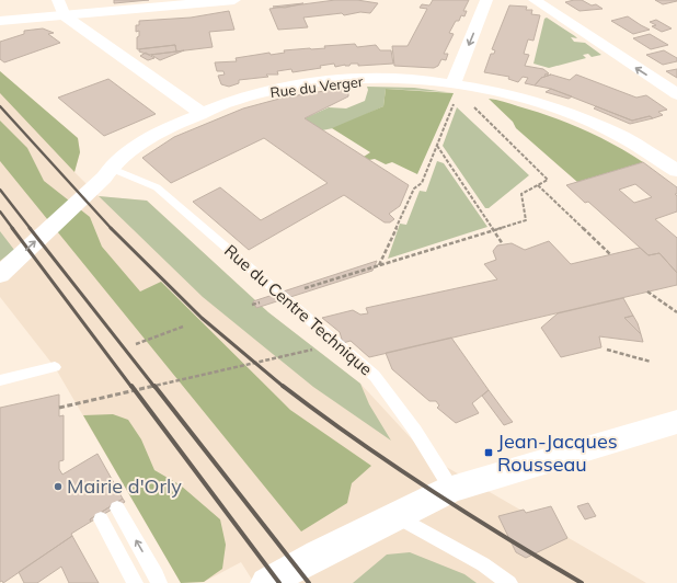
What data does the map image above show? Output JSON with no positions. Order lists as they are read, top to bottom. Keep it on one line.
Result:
{"streets":{"street":["Rue du Verger"],"lane":["Rue du Centre Technique"]},"crossings":[["Rue du Verger","Rue du Centre Technique"]],"places":{"transit":["Jean-Jacques Rousseau"],"other":["Mairie d'Orly"]}}
